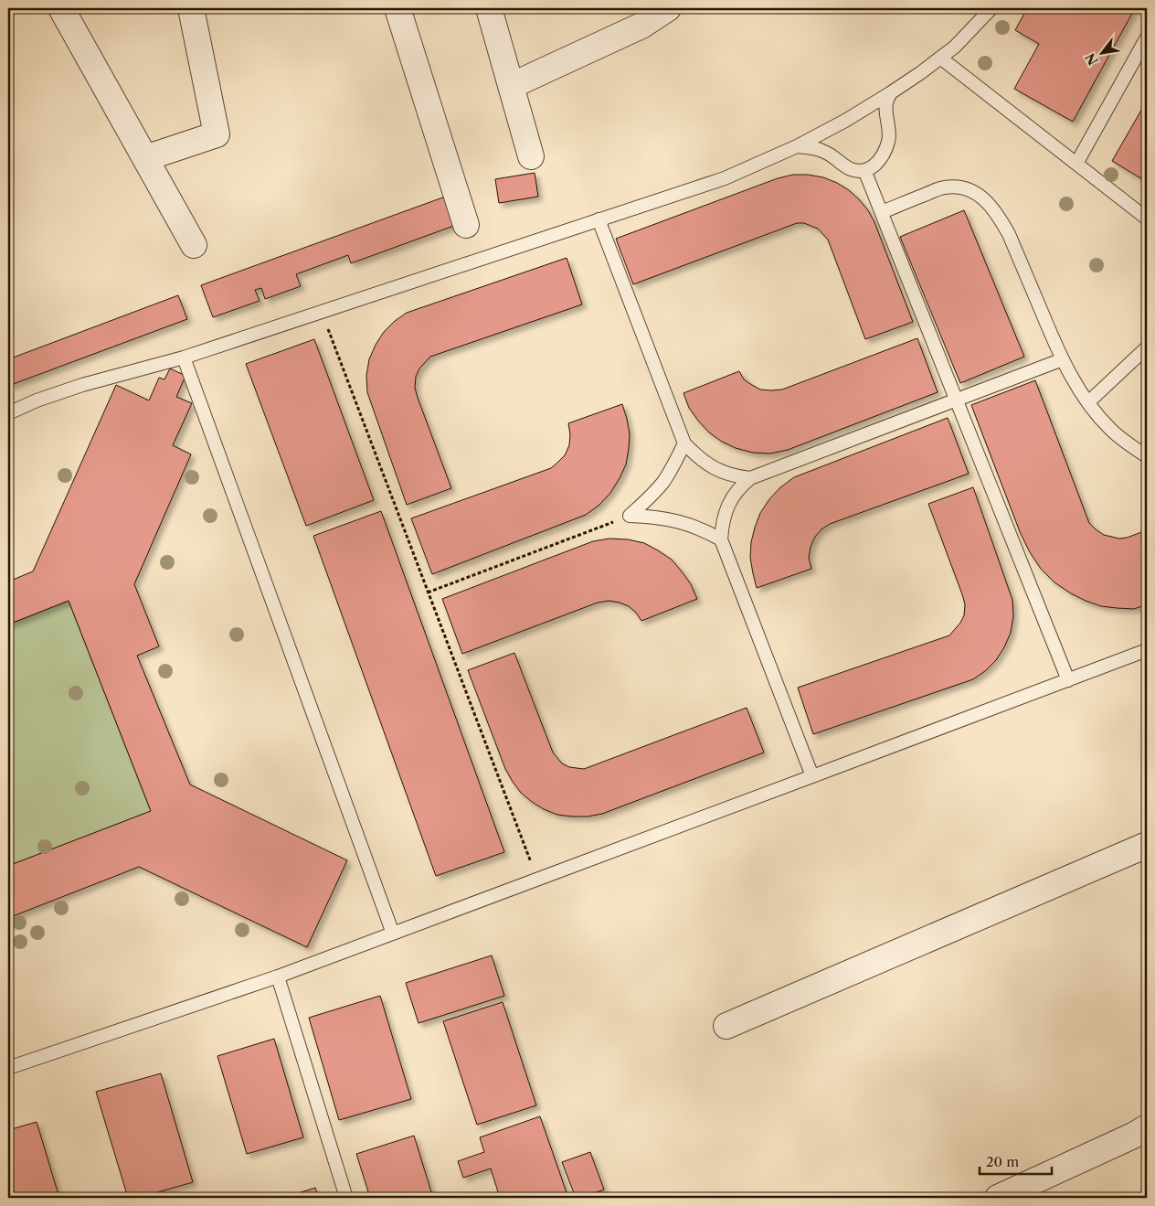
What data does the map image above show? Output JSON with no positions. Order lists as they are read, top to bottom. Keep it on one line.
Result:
{"scale_bar":"20 m","north":"bottom left"}
